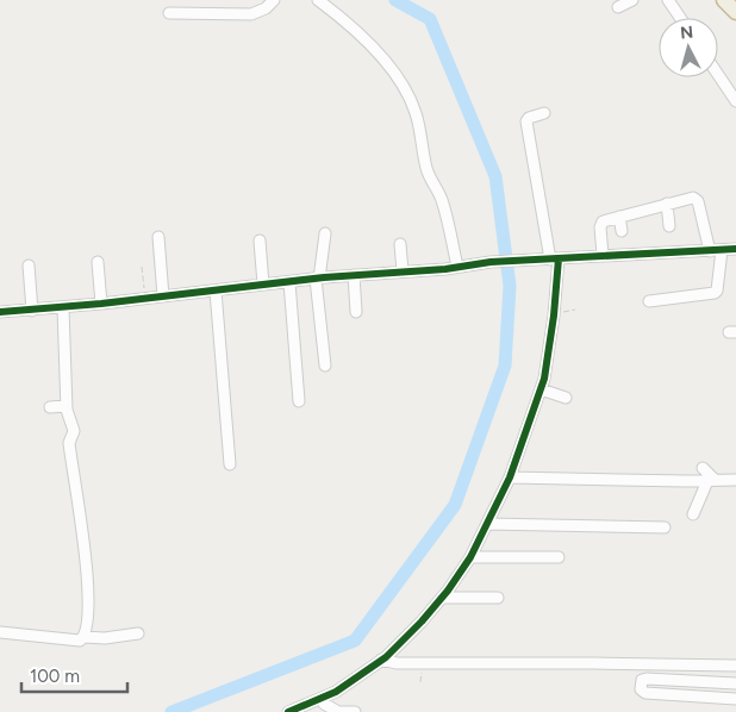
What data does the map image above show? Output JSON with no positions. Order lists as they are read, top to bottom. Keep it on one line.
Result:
{"scale_bar":"100 m","north":"top"}
